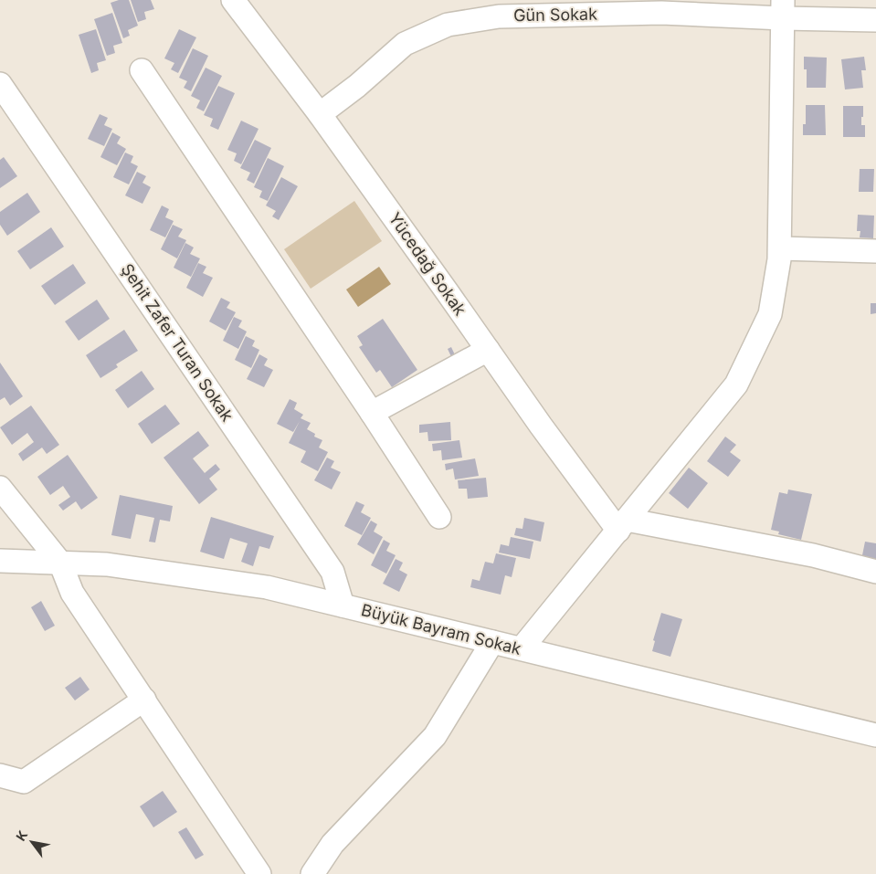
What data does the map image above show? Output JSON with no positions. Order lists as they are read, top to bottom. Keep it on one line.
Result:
{"streets":{"street":["Gün Sokak","Yücedağ Sokak","Şehit Zafer Turan Sokak","Büyük Bayram Sokak"]},"crossings":[["Gün Sokak","Yücedağ Sokak"],["Şehit Zafer Turan Sokak","Büyük Bayram Sokak"]],"north":"top left"}
